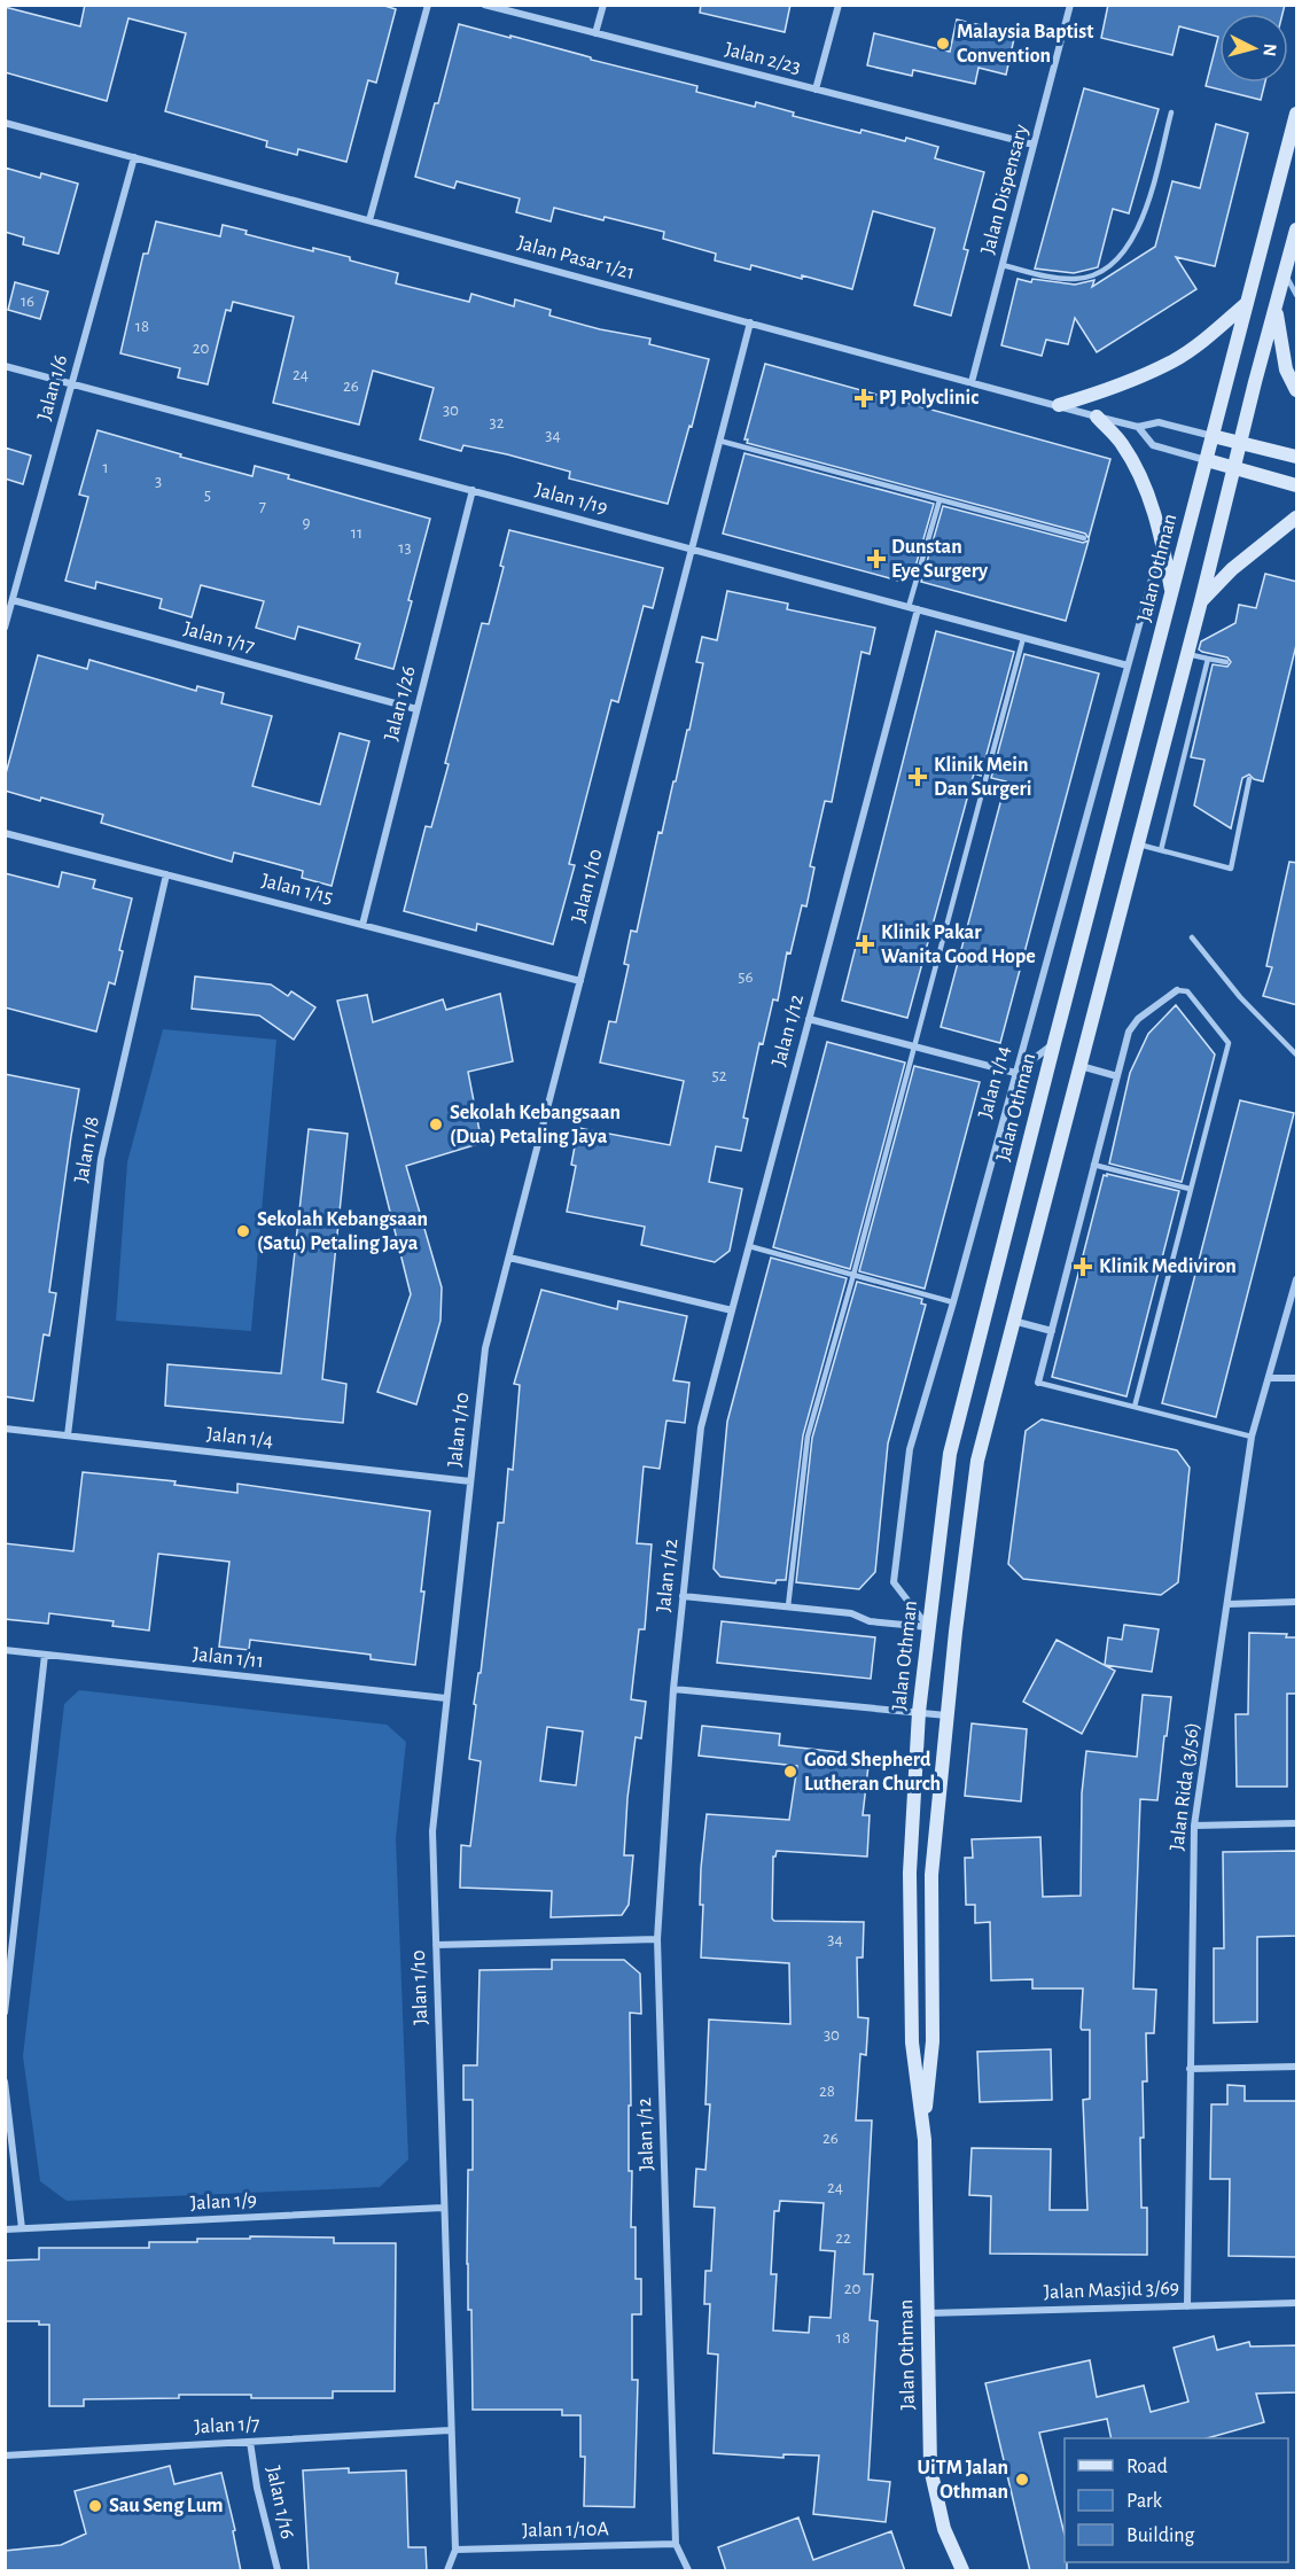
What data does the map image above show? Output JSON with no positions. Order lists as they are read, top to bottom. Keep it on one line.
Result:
{"streets":{"main road":["Jalan Othman"],"street":["Jalan 2/23","Jalan Dispensary","Jalan Pasar 1/21","Jalan 1/6","Jalan 1/19","Jalan 1/17","Jalan 1/26","Jalan 1/10","Jalan 1/15","Jalan 1/12","Jalan 1/14","Jalan 1/8","Jalan 1/4","Jalan 1/11","Jalan Rida (3/56)","Jalan 1/9","Jalan Masjid 3/69","Jalan 1/7","Jalan 1/16","Jalan 1/10A"]},"crossings":[["Jalan 2/23","Jalan Dispensary"],["Jalan Dispensary","Jalan Pasar 1/21"],["Jalan Pasar 1/21","Jalan 1/6"],["Jalan Pasar 1/21","Jalan Othman"],["Jalan Pasar 1/21","Jalan 1/10"],["Jalan 1/6","Jalan 1/19"],["Jalan 1/6","Jalan 1/17"],["Jalan 1/19","Jalan 1/26"],["Jalan 1/19","Jalan 1/10"],["Jalan 1/19","Jalan 1/12"],["Jalan 1/19","Jalan 1/14"],["Jalan Othman","Jalan 1/14"],["Jalan Othman","Jalan Masjid 3/69"],["Jalan 1/17","Jalan 1/26"],["Jalan 1/26","Jalan 1/15"],["Jalan 1/10","Jalan 1/15"],["Jalan 1/10","Jalan 1/4"],["Jalan 1/10","Jalan 1/11"],["Jalan 1/10","Jalan 1/9"],["Jalan 1/10","Jalan 1/7"],["Jalan 1/10","Jalan 1/10A"],["Jalan 1/15","Jalan 1/8"],["Jalan 1/12","Jalan 1/10A"],["Jalan 1/8","Jalan 1/4"],["Jalan Rida (3/56)","Jalan Masjid 3/69"],["Jalan 1/7","Jalan 1/16"]],"places":{"other":["Malaysia Baptist Convention","Sekolah Kebangsaan (Dua) Petaling Jaya","Sekolah Kebangsaan (Satu) Petaling Jaya","Good Shepherd Lutheran Church","UiTM Jalan Othman","Sau Seng Lum"],"health":["PJ Polyclinic","Dunstan Eye Surgery","Klinik Mein Dan Surgeri","Klinik Pakar Wanita Good Hope","Klinik Mediviron"]},"house_numbers":["16","18","20","24","26","30","32","34","1","3","5","7","9","11","13","56","52","34","30","28","26","24","22","20","18"],"legend":["Road","Park","Building"],"north":"right"}
